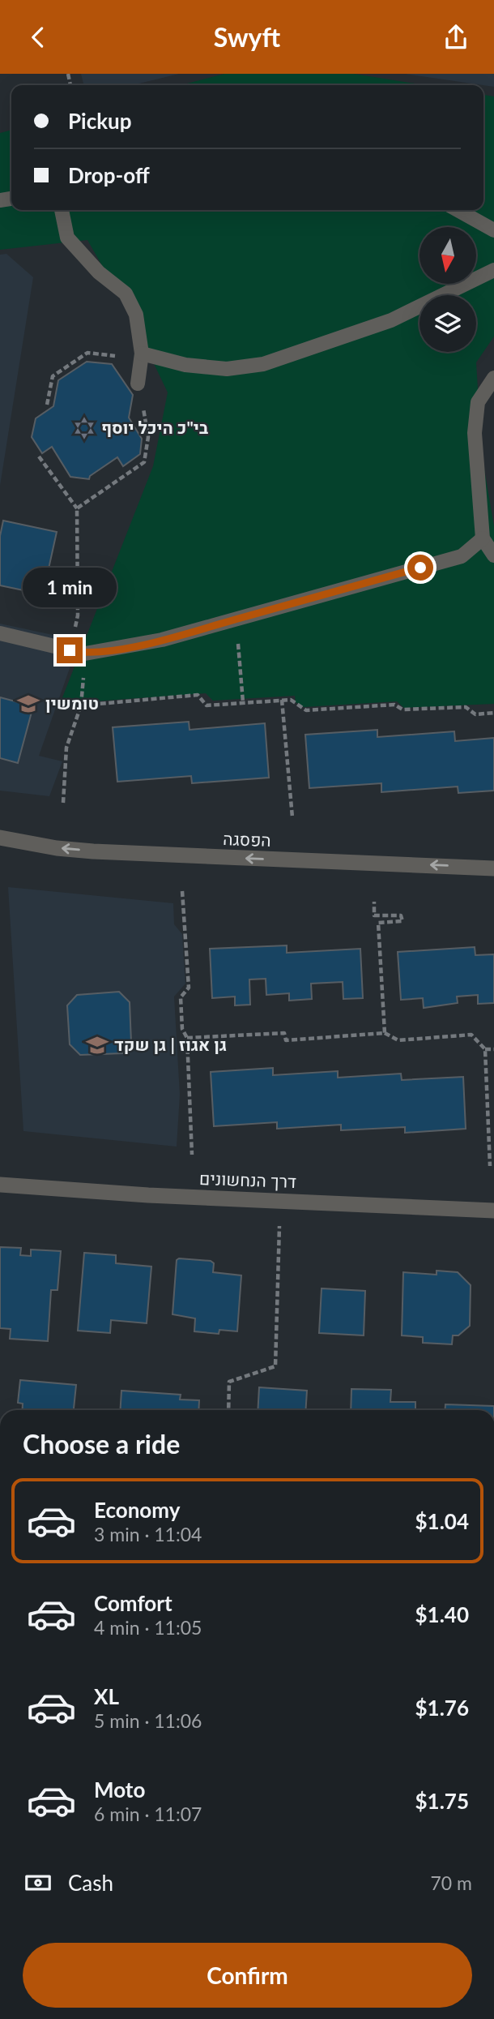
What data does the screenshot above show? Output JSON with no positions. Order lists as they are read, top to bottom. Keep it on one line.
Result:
{"streets":{"street":["הפסגה","דרך הנחשונים"]},"one_way":["הפסגה"],"places":{"synagogue":["בי\"כ היכל יוסף"],"school or university":["טומשין","גן אגוז | גן שקד"]},"north":"bottom","page":{"header":"Swyft","banner":["Pickup","Drop-off"],"bubble":"1 min","heading":"Choose a ride","list":[{"name":"Economy","note":"3 min · 11:04","value":"$1.04"},{"name":"Comfort","note":"4 min · 11:05","value":"$1.40"},{"name":"XL","note":"5 min · 11:06","value":"$1.76"},{"name":"Moto","note":"6 min · 11:07","value":"$1.75"}],"pay":["Cash","70 m"],"buttons":"Confirm"}}
